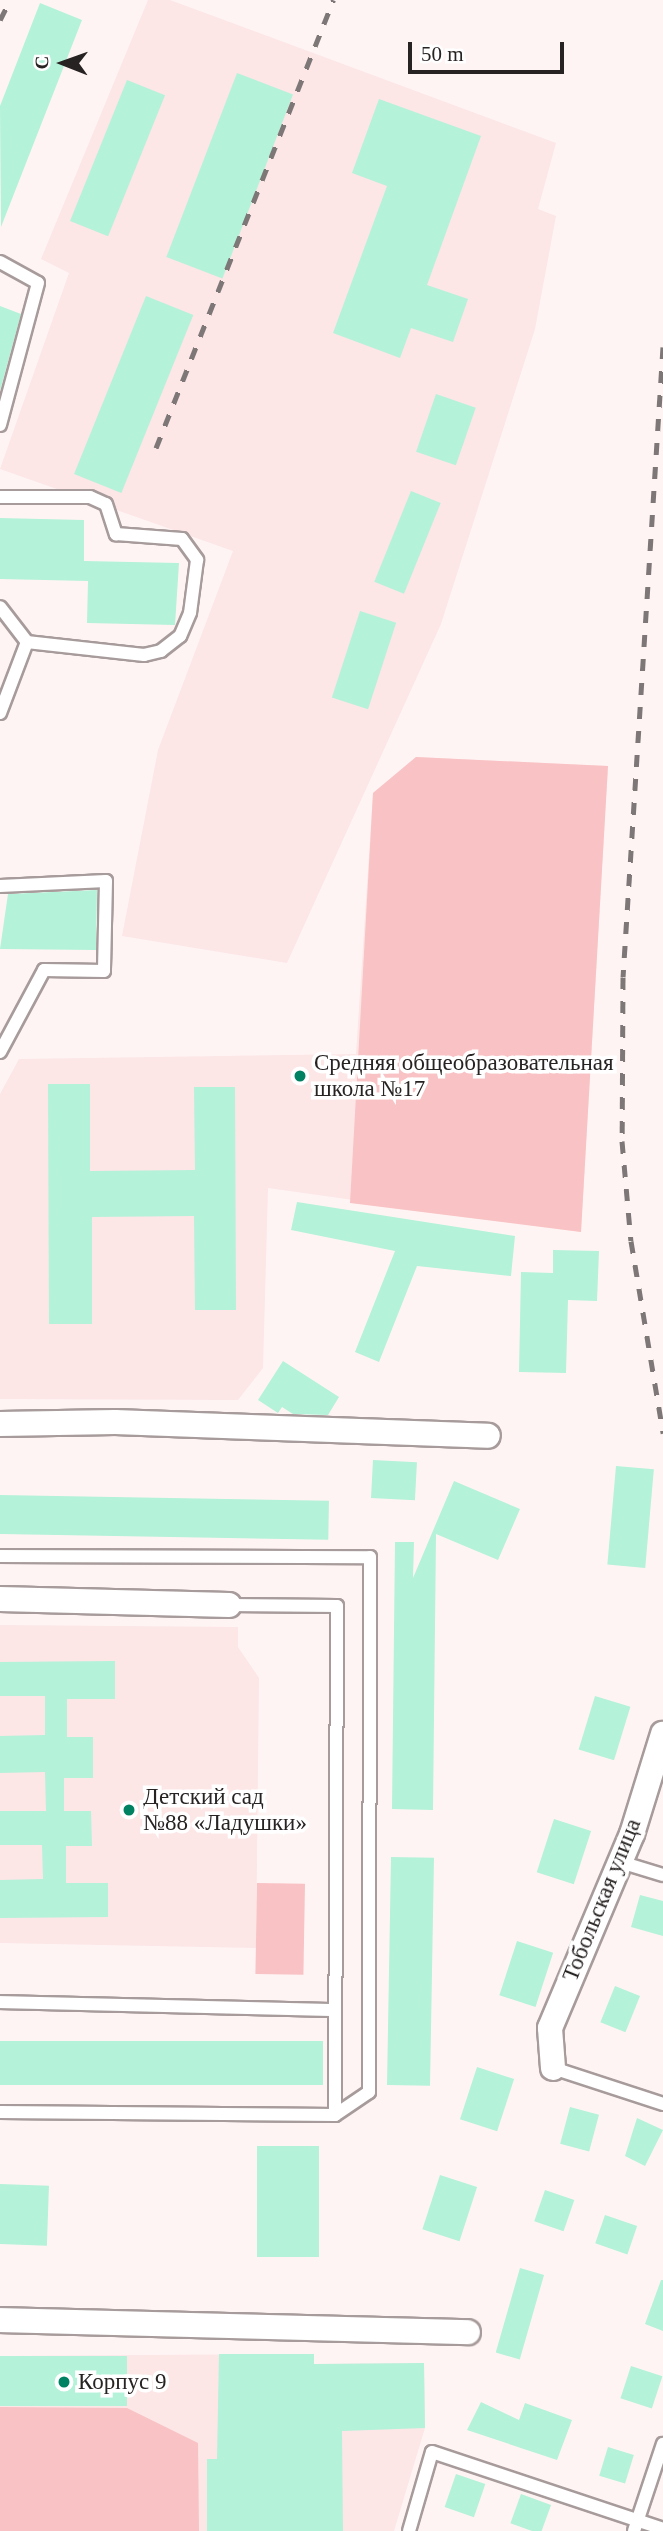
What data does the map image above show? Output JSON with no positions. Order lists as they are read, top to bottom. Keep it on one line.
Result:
{"streets":{"street":["Тобольская улица"]},"places":["Средняя общеобразовательная школа №17","Детский сад №88 «Ладушки»","Корпус 9"],"scale_bar":"50 m","north":"left"}
